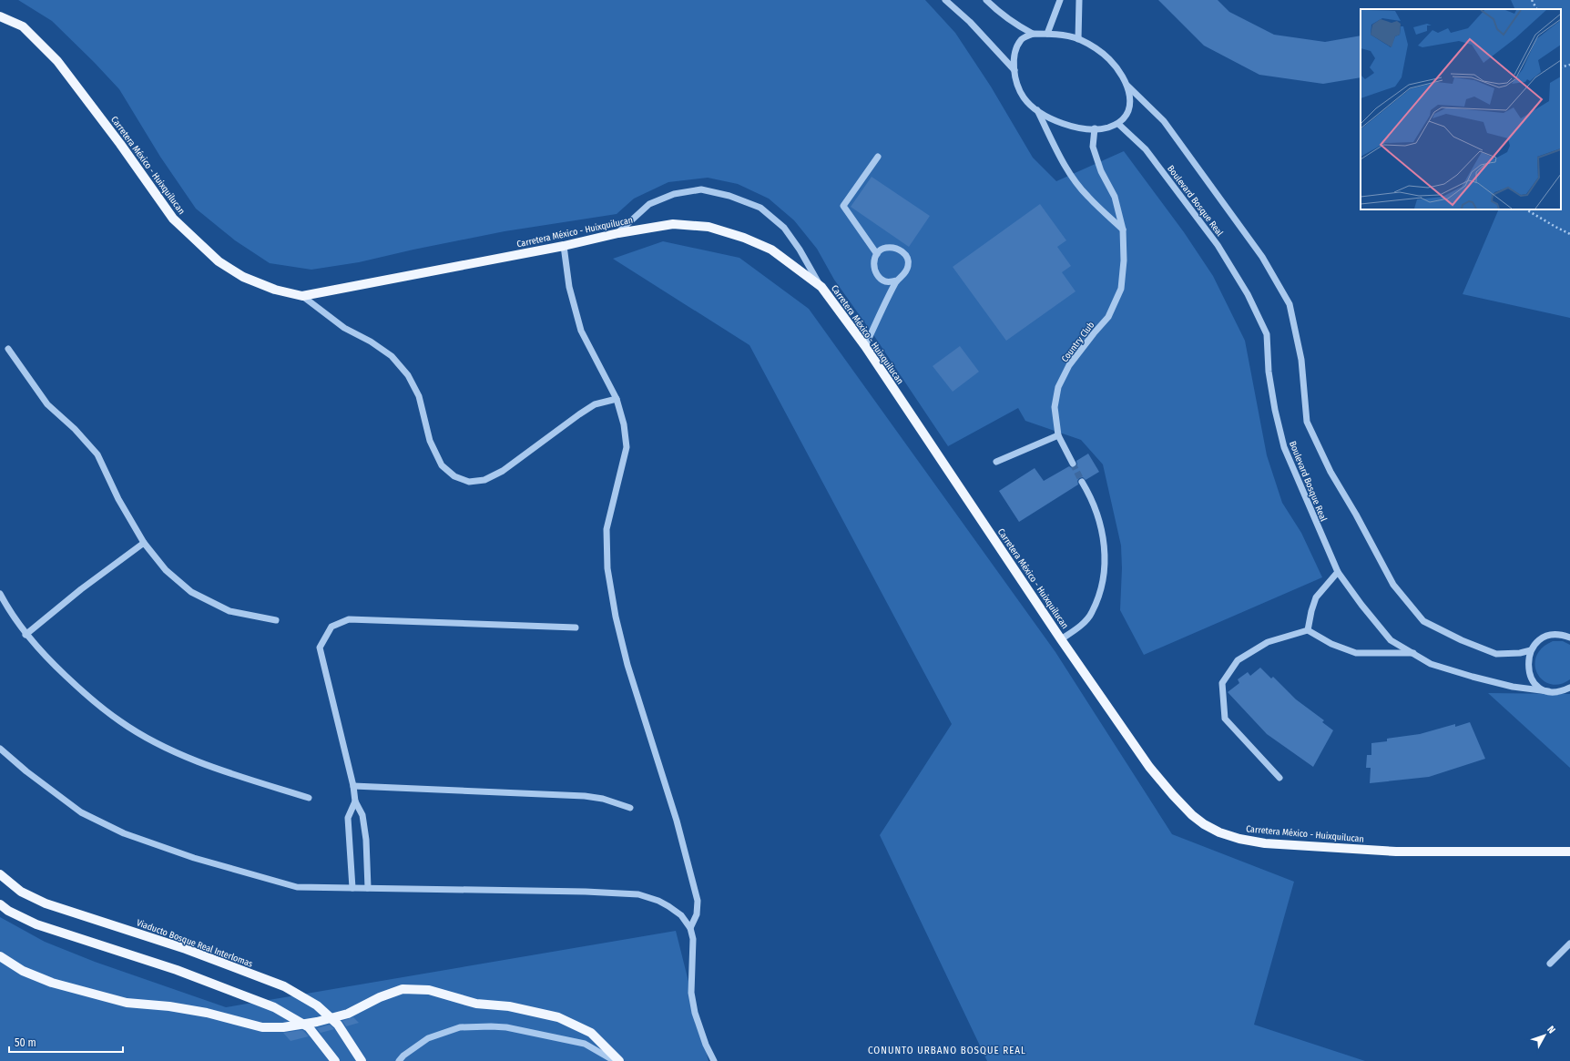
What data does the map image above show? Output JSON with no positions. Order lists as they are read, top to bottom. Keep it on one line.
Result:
{"streets":{"main road":["Carretera México - Huixquilucan","Viaducto Bosque Real Interlomas"],"street":["Boulevard Bosque Real","Country Club"]},"crossings":[["Boulevard Bosque Real","Country Club"]],"districts":["CONUNTO URBANO BOSQUE REAL"],"scale_bar":"50 m","north":"top right"}
